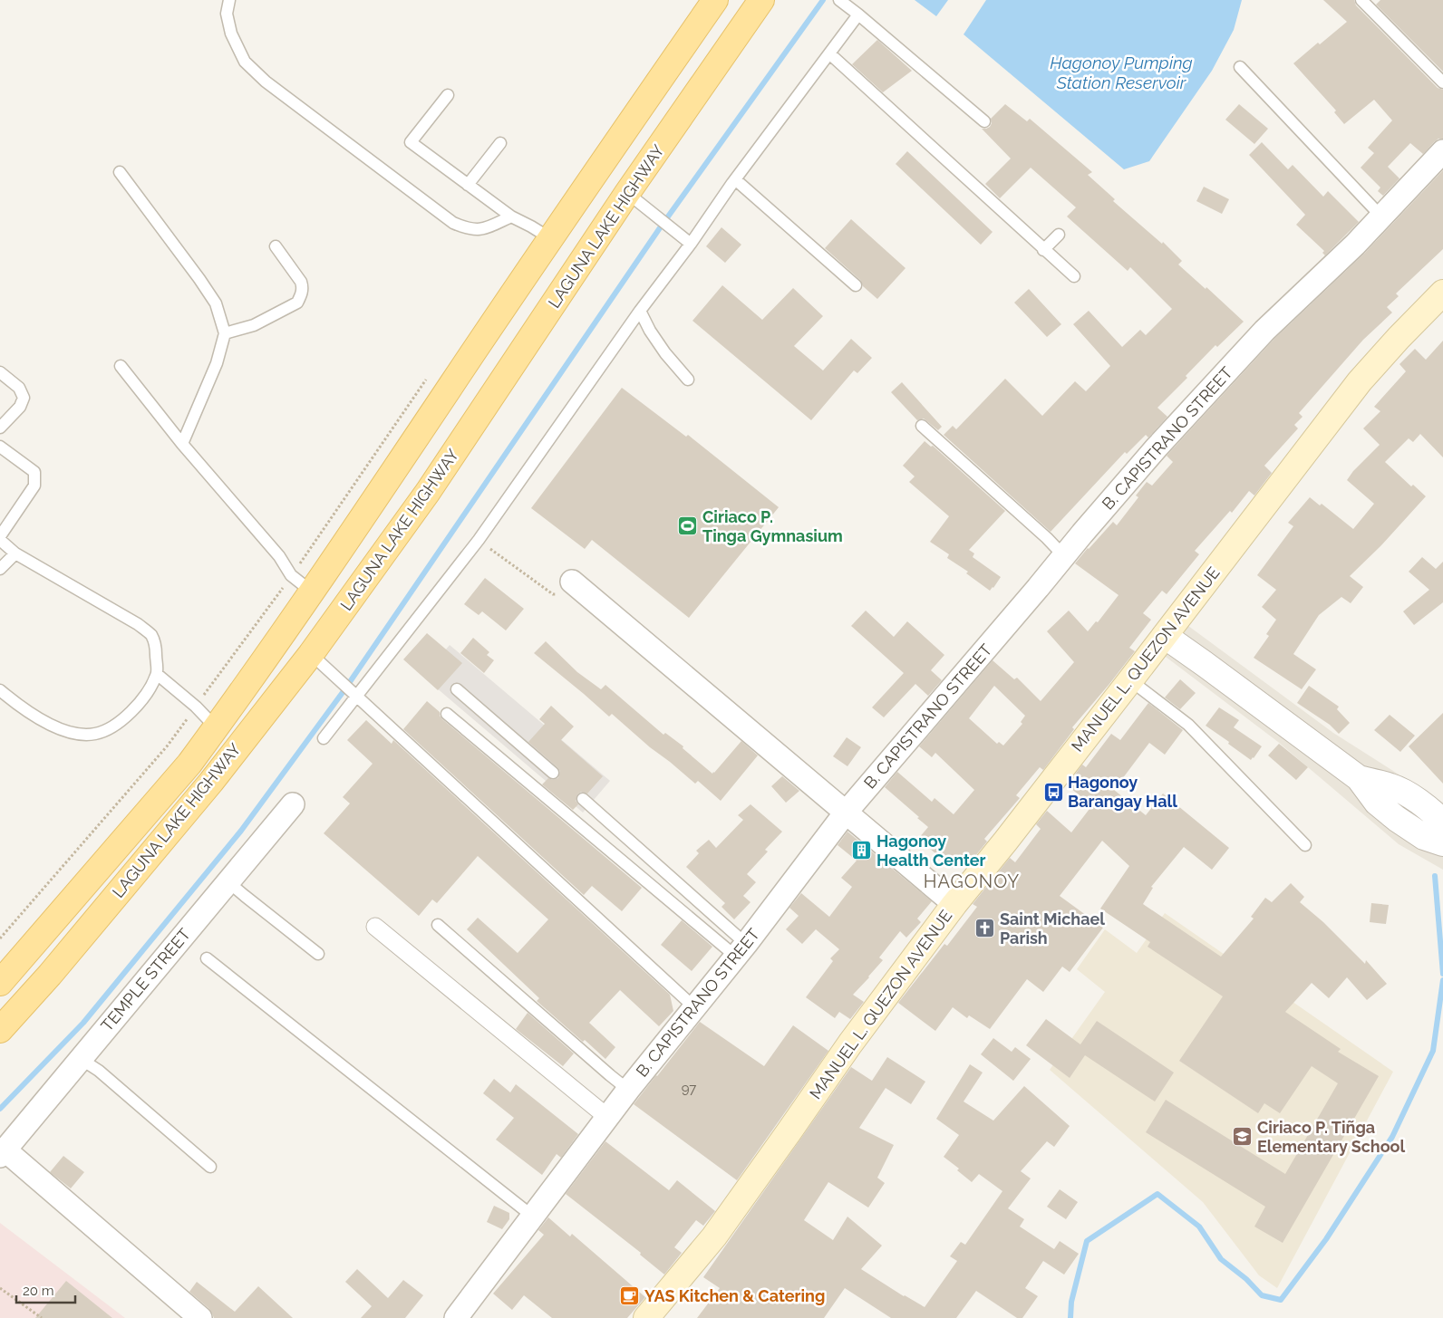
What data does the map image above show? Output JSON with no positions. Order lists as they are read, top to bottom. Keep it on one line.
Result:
{"streets":{"main road":["LAGUNA LAKE HIGHWAY","MANUEL L. QUEZON AVENUE"],"street":["B. CAPISTRANO STREET","TEMPLE STREET"]},"districts":["HAGONOY"],"water":["Hagonoy Pumping Station Reservoir"],"places":{"sports":["Ciriaco P. Tinga Gymnasium"],"bus stop":["Hagonoy Barangay Hall"],"building":["Hagonoy Health Center"],"church":["Saint Michael Parish"],"school or university":["Ciriaco P. Tiñga Elementary School"],"cafe":["YAS Kitchen & Catering"]},"house_numbers":["97"],"scale_bar":"20 m"}
